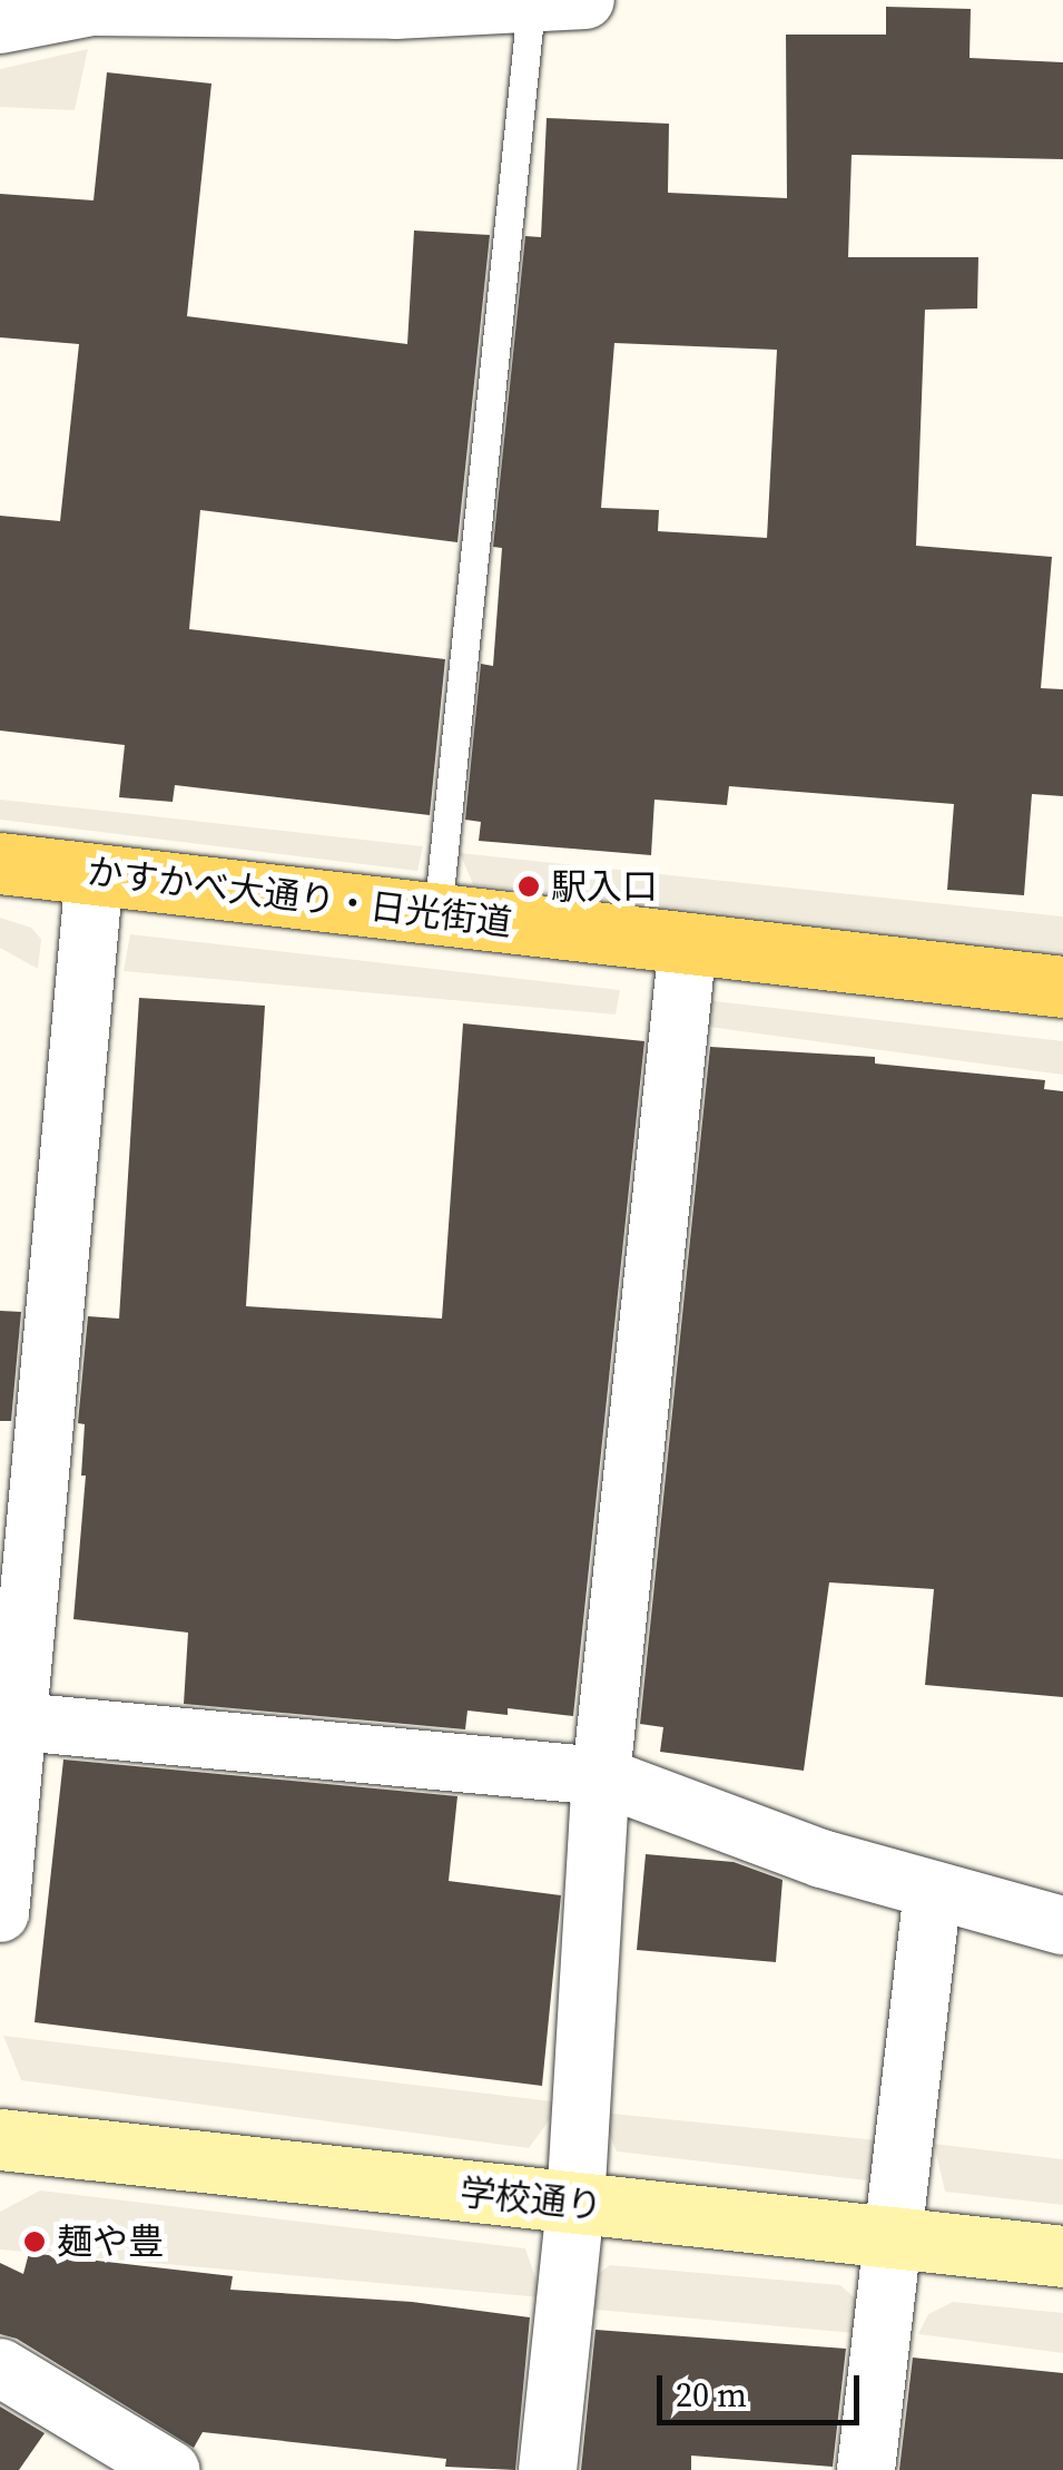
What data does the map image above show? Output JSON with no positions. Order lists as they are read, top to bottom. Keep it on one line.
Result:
{"streets":{"main road":["かすかべ大通り・日光街道"],"street":["学校通り"]},"places":["駅入口","麺や豊"],"scale_bar":"20 m"}
